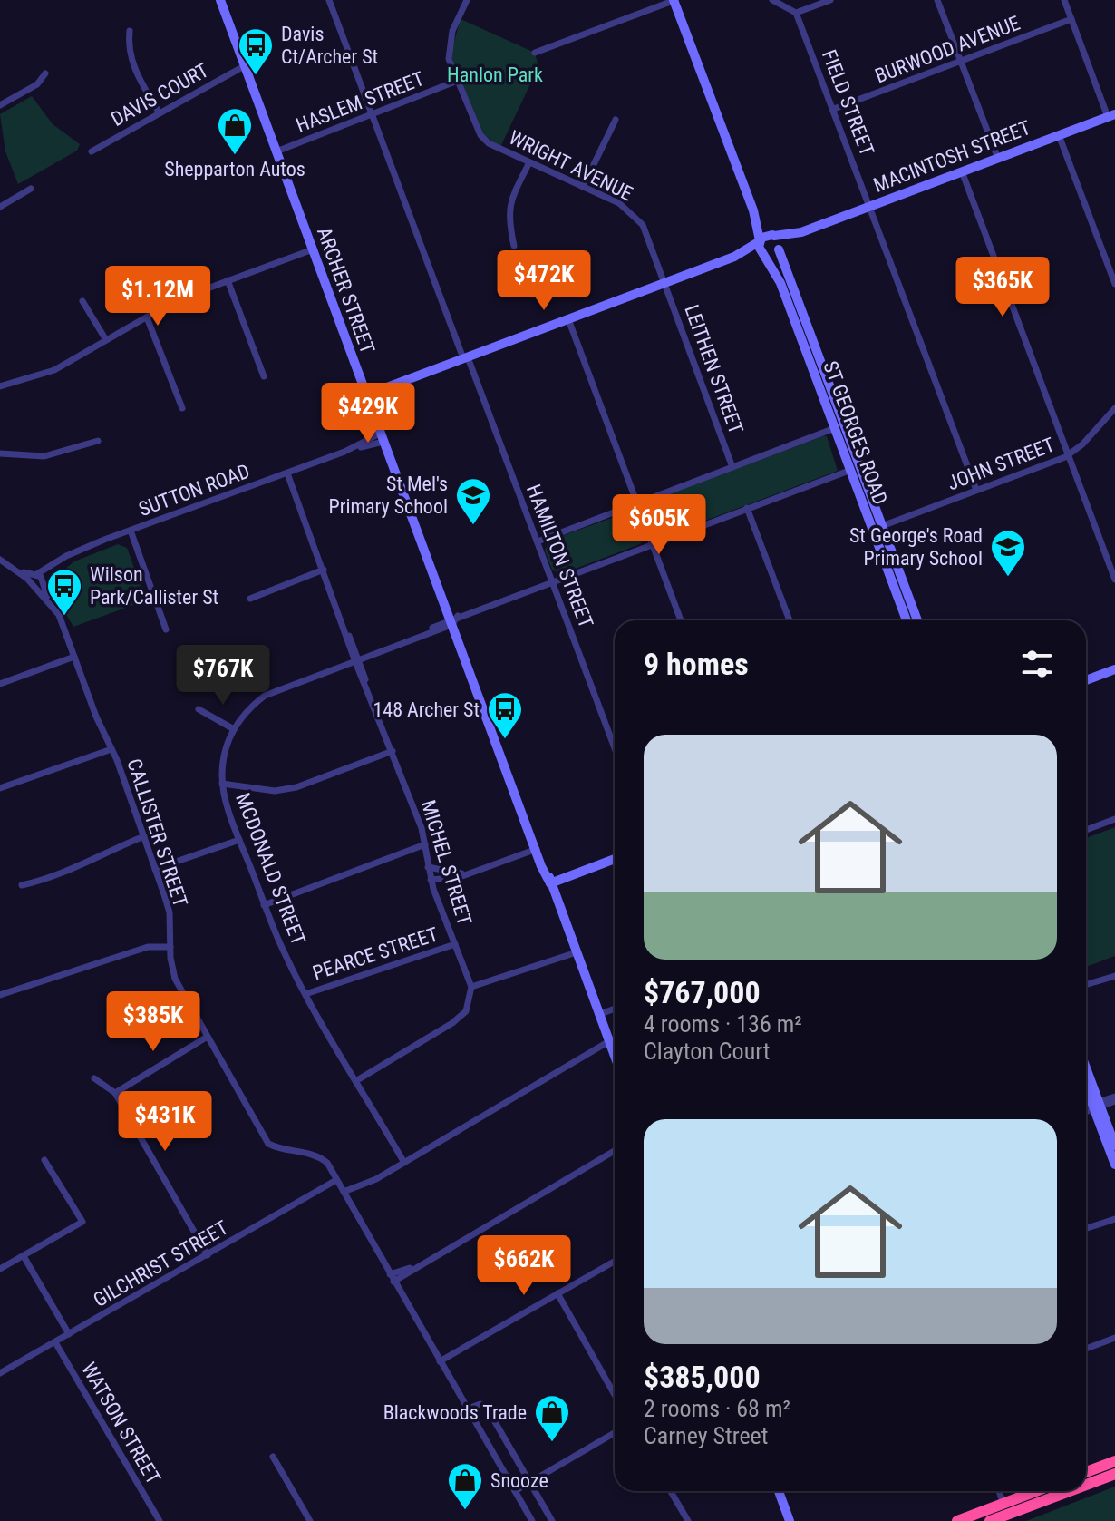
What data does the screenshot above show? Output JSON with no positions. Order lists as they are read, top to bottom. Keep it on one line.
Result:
{"streets":{"street":["BURWOOD AVENUE","DAVIS COURT","HASLEM STREET","FIELD STREET","MACINTOSH STREET","WRIGHT AVENUE","ARCHER STREET","LEITHEN STREET","ST GEORGES ROAD","JOHN STREET","SUTTON ROAD","HAMILTON STREET","CALLISTER STREET","MICHEL STREET","MCDONALD STREET","PEARCE STREET","GILCHRIST STREET","WATSON STREET"]},"crossings":[["BURWOOD AVENUE","FIELD STREET"],["DAVIS COURT","ARCHER STREET"],["HASLEM STREET","WRIGHT AVENUE"],["HASLEM STREET","ARCHER STREET"],["HASLEM STREET","HAMILTON STREET"],["FIELD STREET","MACINTOSH STREET"],["FIELD STREET","JOHN STREET"],["MACINTOSH STREET","ST GEORGES ROAD"],["WRIGHT AVENUE","LEITHEN STREET"],["ARCHER STREET","SUTTON ROAD"],["ARCHER STREET","MCDONALD STREET"],["ST GEORGES ROAD","JOHN STREET"],["ST GEORGES ROAD","MCDONALD STREET"],["SUTTON ROAD","CALLISTER STREET"],["SUTTON ROAD","MICHEL STREET"],["HAMILTON STREET","MCDONALD STREET"],["CALLISTER STREET","GILCHRIST STREET"],["MICHEL STREET","MCDONALD STREET"],["MICHEL STREET","PEARCE STREET"],["MCDONALD STREET","PEARCE STREET"],["GILCHRIST STREET","WATSON STREET"]],"parks":["Hanlon Park"],"places":{"bus stop":["Davis Ct/Archer St","Wilson Park/Callister St","148 Archer St"],"shop":["Shepparton Autos","Blackwoods Trade","Snooze"],"school or university":["St Mel's Primary School","St George's Road Primary School"]},"page":{"price":["$472K","$365K","$1.12M","$429K","$605K","$767K","$385K","$431K","$662K"],"heading":"9 homes","list":[{"name":"$767,000","note":"4 rooms · 136 m² · Clayton Court"},{"name":"$385,000","note":"2 rooms · 68 m² · Carney Street"}]}}
